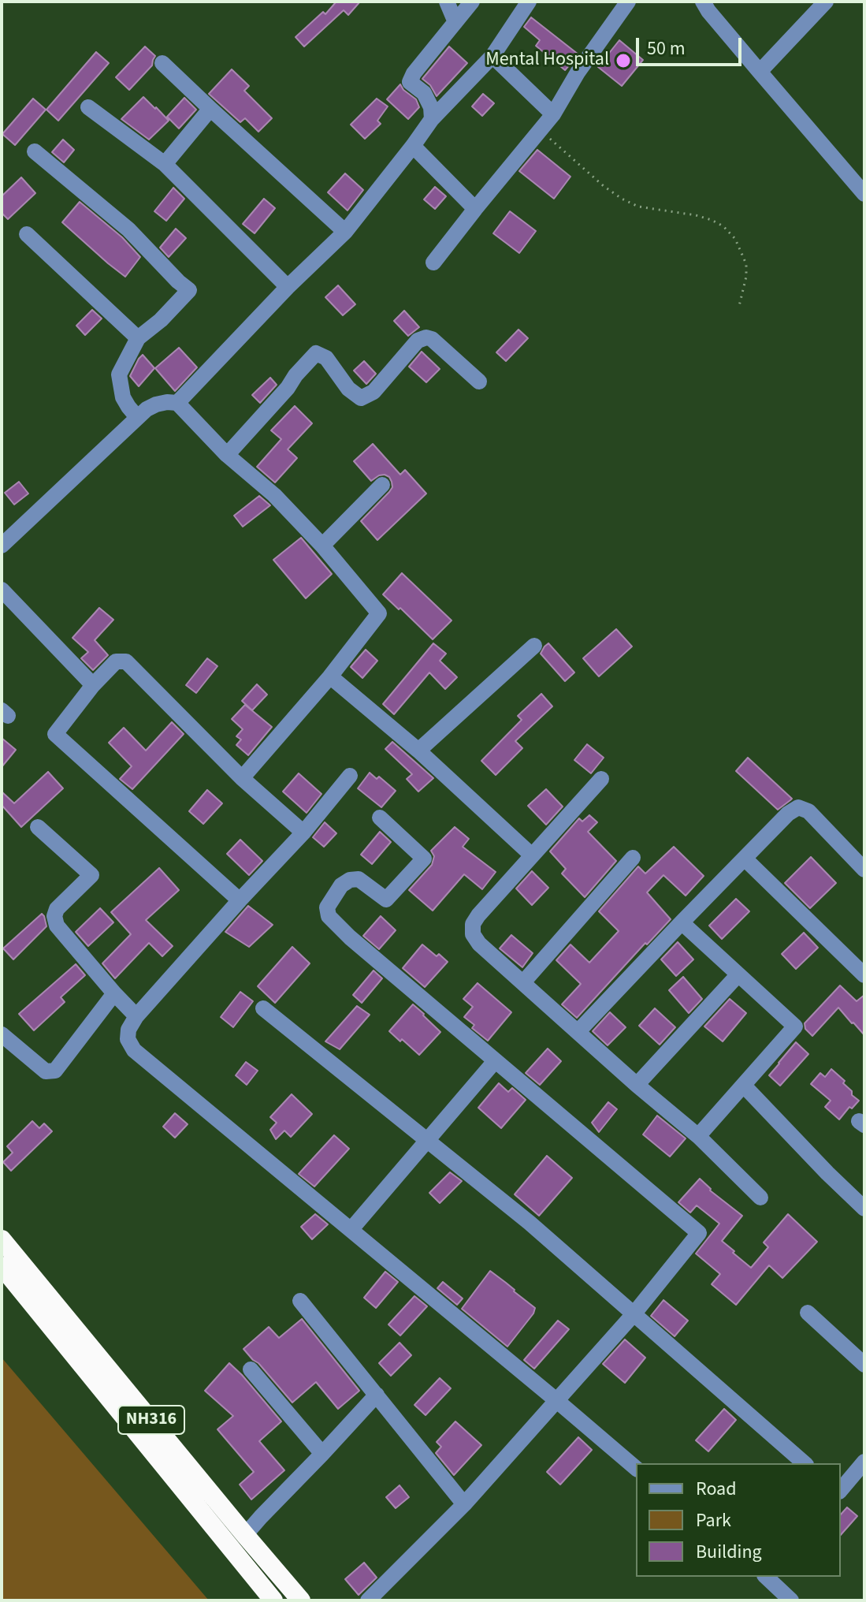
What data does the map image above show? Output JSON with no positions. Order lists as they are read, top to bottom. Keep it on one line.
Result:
{"streets":{"highway":["NH316"]},"places":["Mental Hospital"],"legend":["Road","Park","Building"],"scale_bar":"50 m"}
